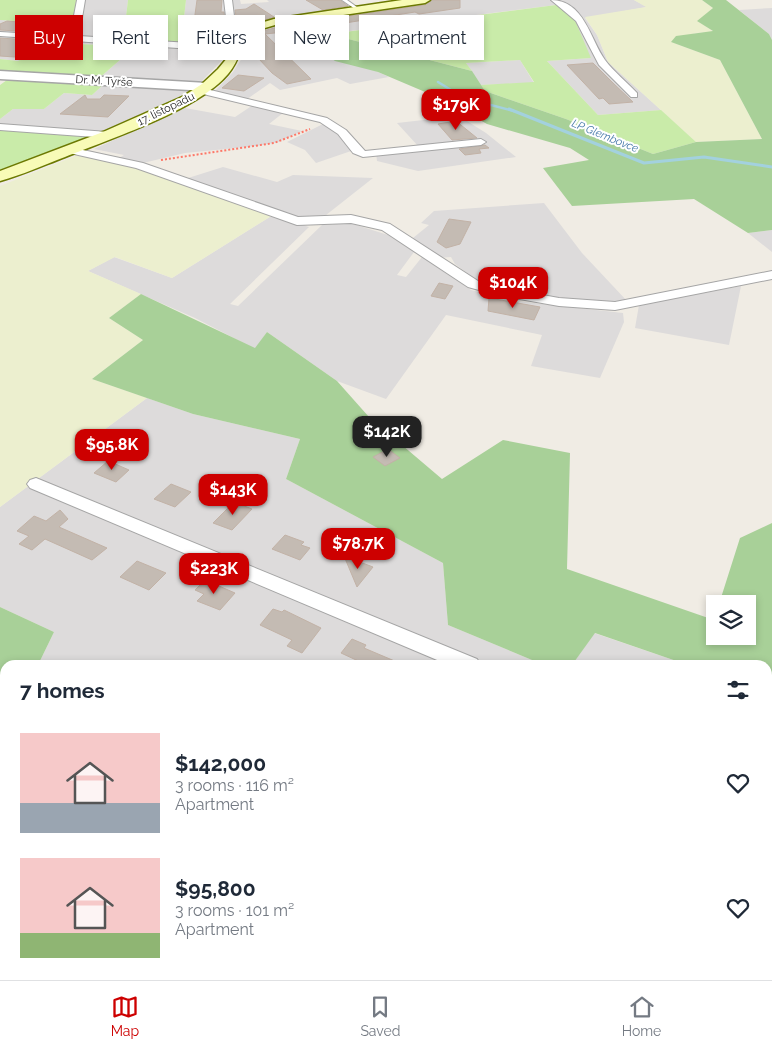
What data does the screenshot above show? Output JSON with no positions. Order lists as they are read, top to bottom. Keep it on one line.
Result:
{"streets":{"main road":["17. listopadu"],"street":["Dr. M. Tyrše"]},"crossings":[["Dr. M. Tyrše","17. listopadu"]],"water":["LP Glembovce"],"page":{"chip":["Buy","Rent","Filters","New","Apartment"],"price":["$179K","$104K","$142K","$95.8K","$143K","$78.7K","$223K"],"heading":"7 homes","list":[{"name":"$142,000","note":"3 rooms · 116 m² · Apartment"},{"name":"$95,800","note":"3 rooms · 101 m² · Apartment"}],"tabs":["Map","Saved","Home"]}}
